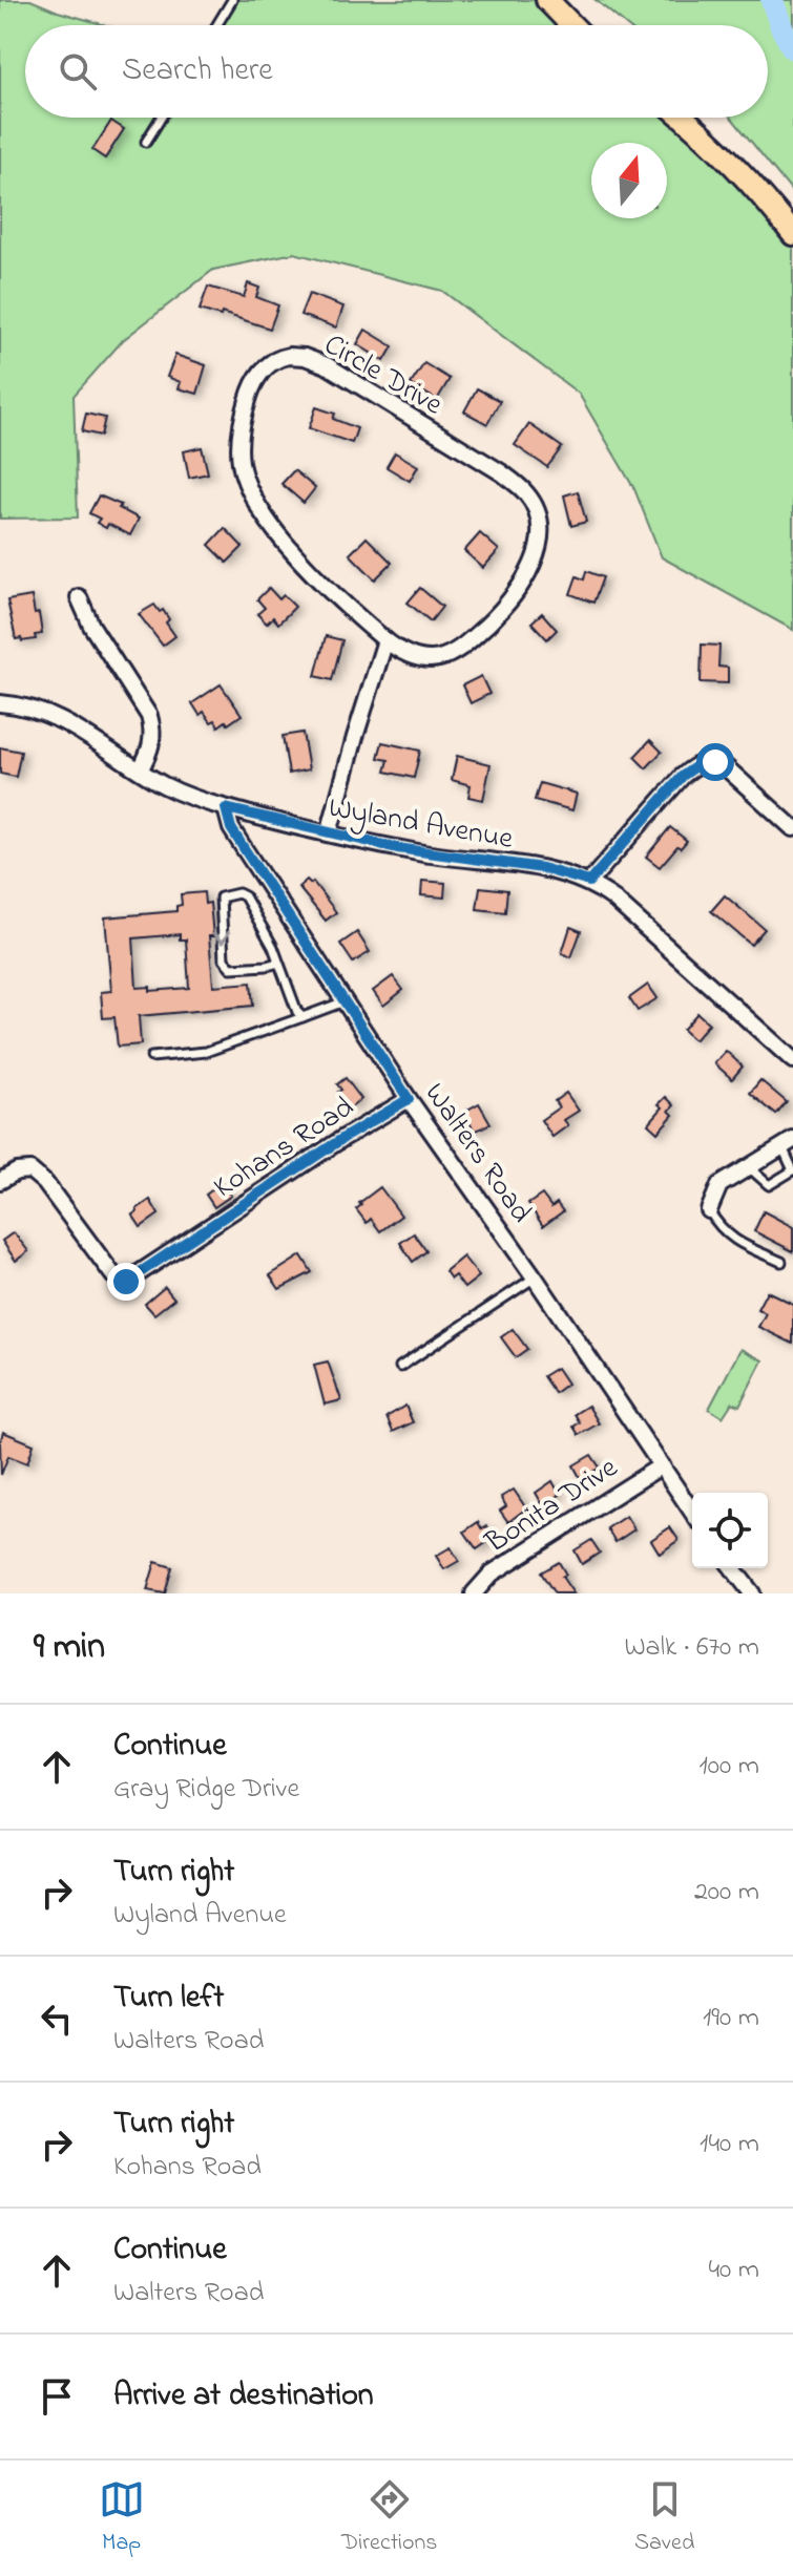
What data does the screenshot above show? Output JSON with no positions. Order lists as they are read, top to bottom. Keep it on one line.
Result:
{"streets":{"street":["Circle Drive","Wyland Avenue","Kohans Road","Walters Road","Bonita Drive"]},"crossings":[["Wyland Avenue","Walters Road"],["Kohans Road","Walters Road"],["Walters Road","Bonita Drive"]],"north":"top","page":{"search":"Search here","heading":["9 min","Walk · 670 m"],"list":[["Continue","Gray Ridge Drive","100 m"],["Turn right","Wyland Avenue","200 m"],["Turn left","Walters Road","190 m"],["Turn right","Kohans Road","140 m"],["Continue","Walters Road","40 m"],"Arrive at destination"],"nav":["Map","Directions","Saved"]}}
